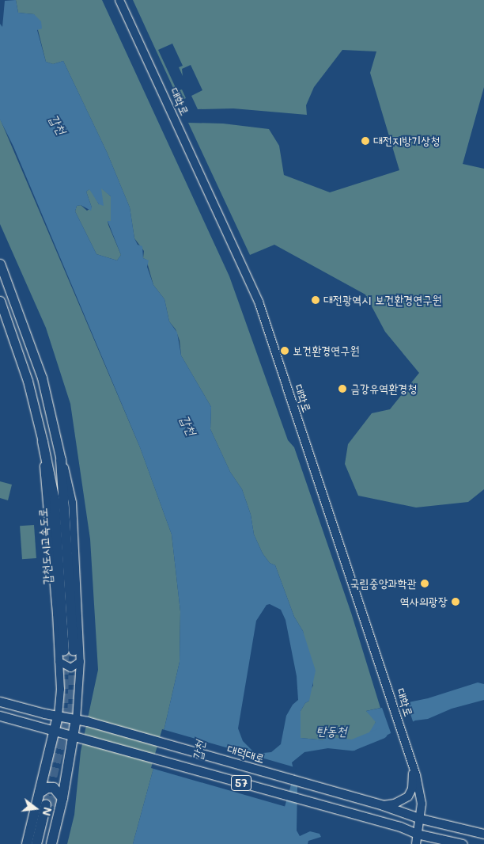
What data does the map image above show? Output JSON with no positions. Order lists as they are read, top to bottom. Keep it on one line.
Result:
{"streets":{"highway":["갑천도시고속도로"],"main road":["대학로","대덕대로","57"]},"crossings":[["대학로","대덕대로"],["대학로","57"]],"water":["갑천","탄동천"],"places":["대전지방기상청","대전광역시 보건환경연구원","보건환경연구원","금강유역환경청","국립중앙과학관","역사의광장"],"north":"right"}
